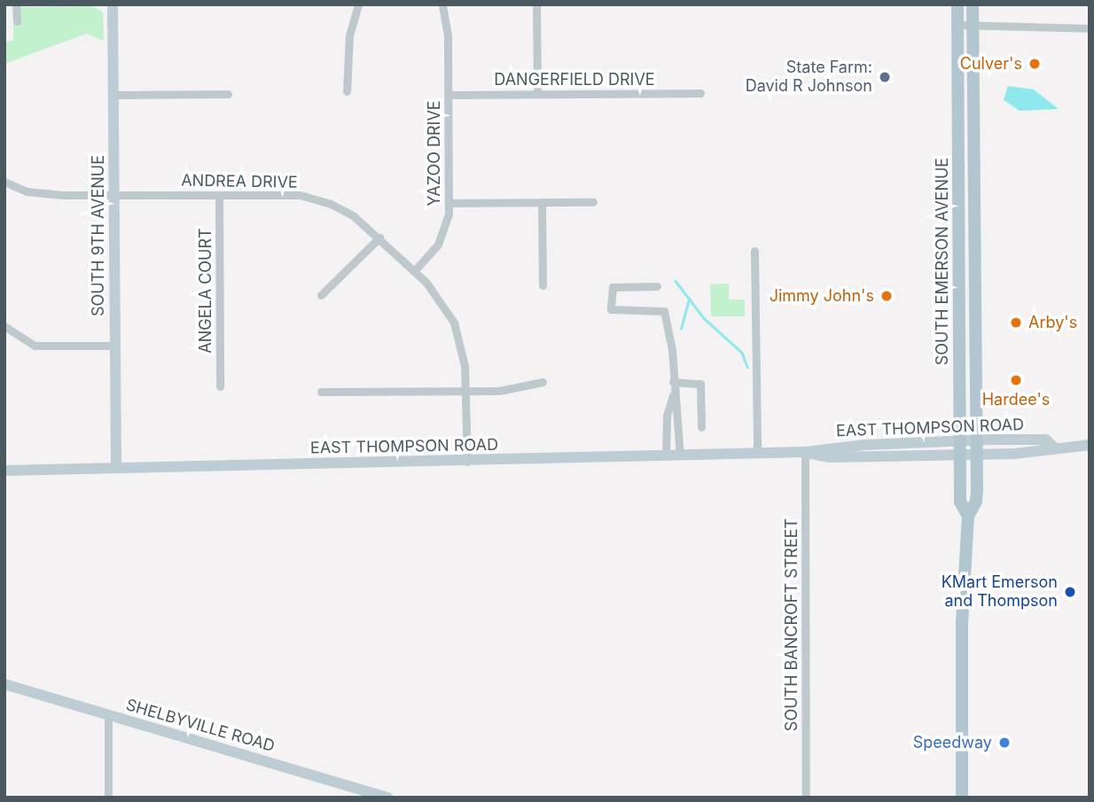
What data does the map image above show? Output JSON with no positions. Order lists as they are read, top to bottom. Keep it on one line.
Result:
{"streets":{"main road":["SOUTH 9TH AVENUE","SOUTH EMERSON AVENUE","EAST THOMPSON ROAD","SHELBYVILLE ROAD"],"street":["DANGERFIELD DRIVE","YAZOO DRIVE","ANDREA DRIVE","ANGELA COURT","SOUTH BANCROFT STREET"]},"crossings":[["DANGERFIELD DRIVE","YAZOO DRIVE"],["YAZOO DRIVE","ANDREA DRIVE"],["ANDREA DRIVE","SOUTH 9TH AVENUE"],["ANDREA DRIVE","ANGELA COURT"],["SOUTH 9TH AVENUE","EAST THOMPSON ROAD"],["SOUTH EMERSON AVENUE","EAST THOMPSON ROAD"],["EAST THOMPSON ROAD","SOUTH BANCROFT STREET"]],"places":["Culver's","State Farm: David R Johnson","Jimmy John's","Arby's","Hardee's","KMart Emerson and Thompson","Speedway"]}
